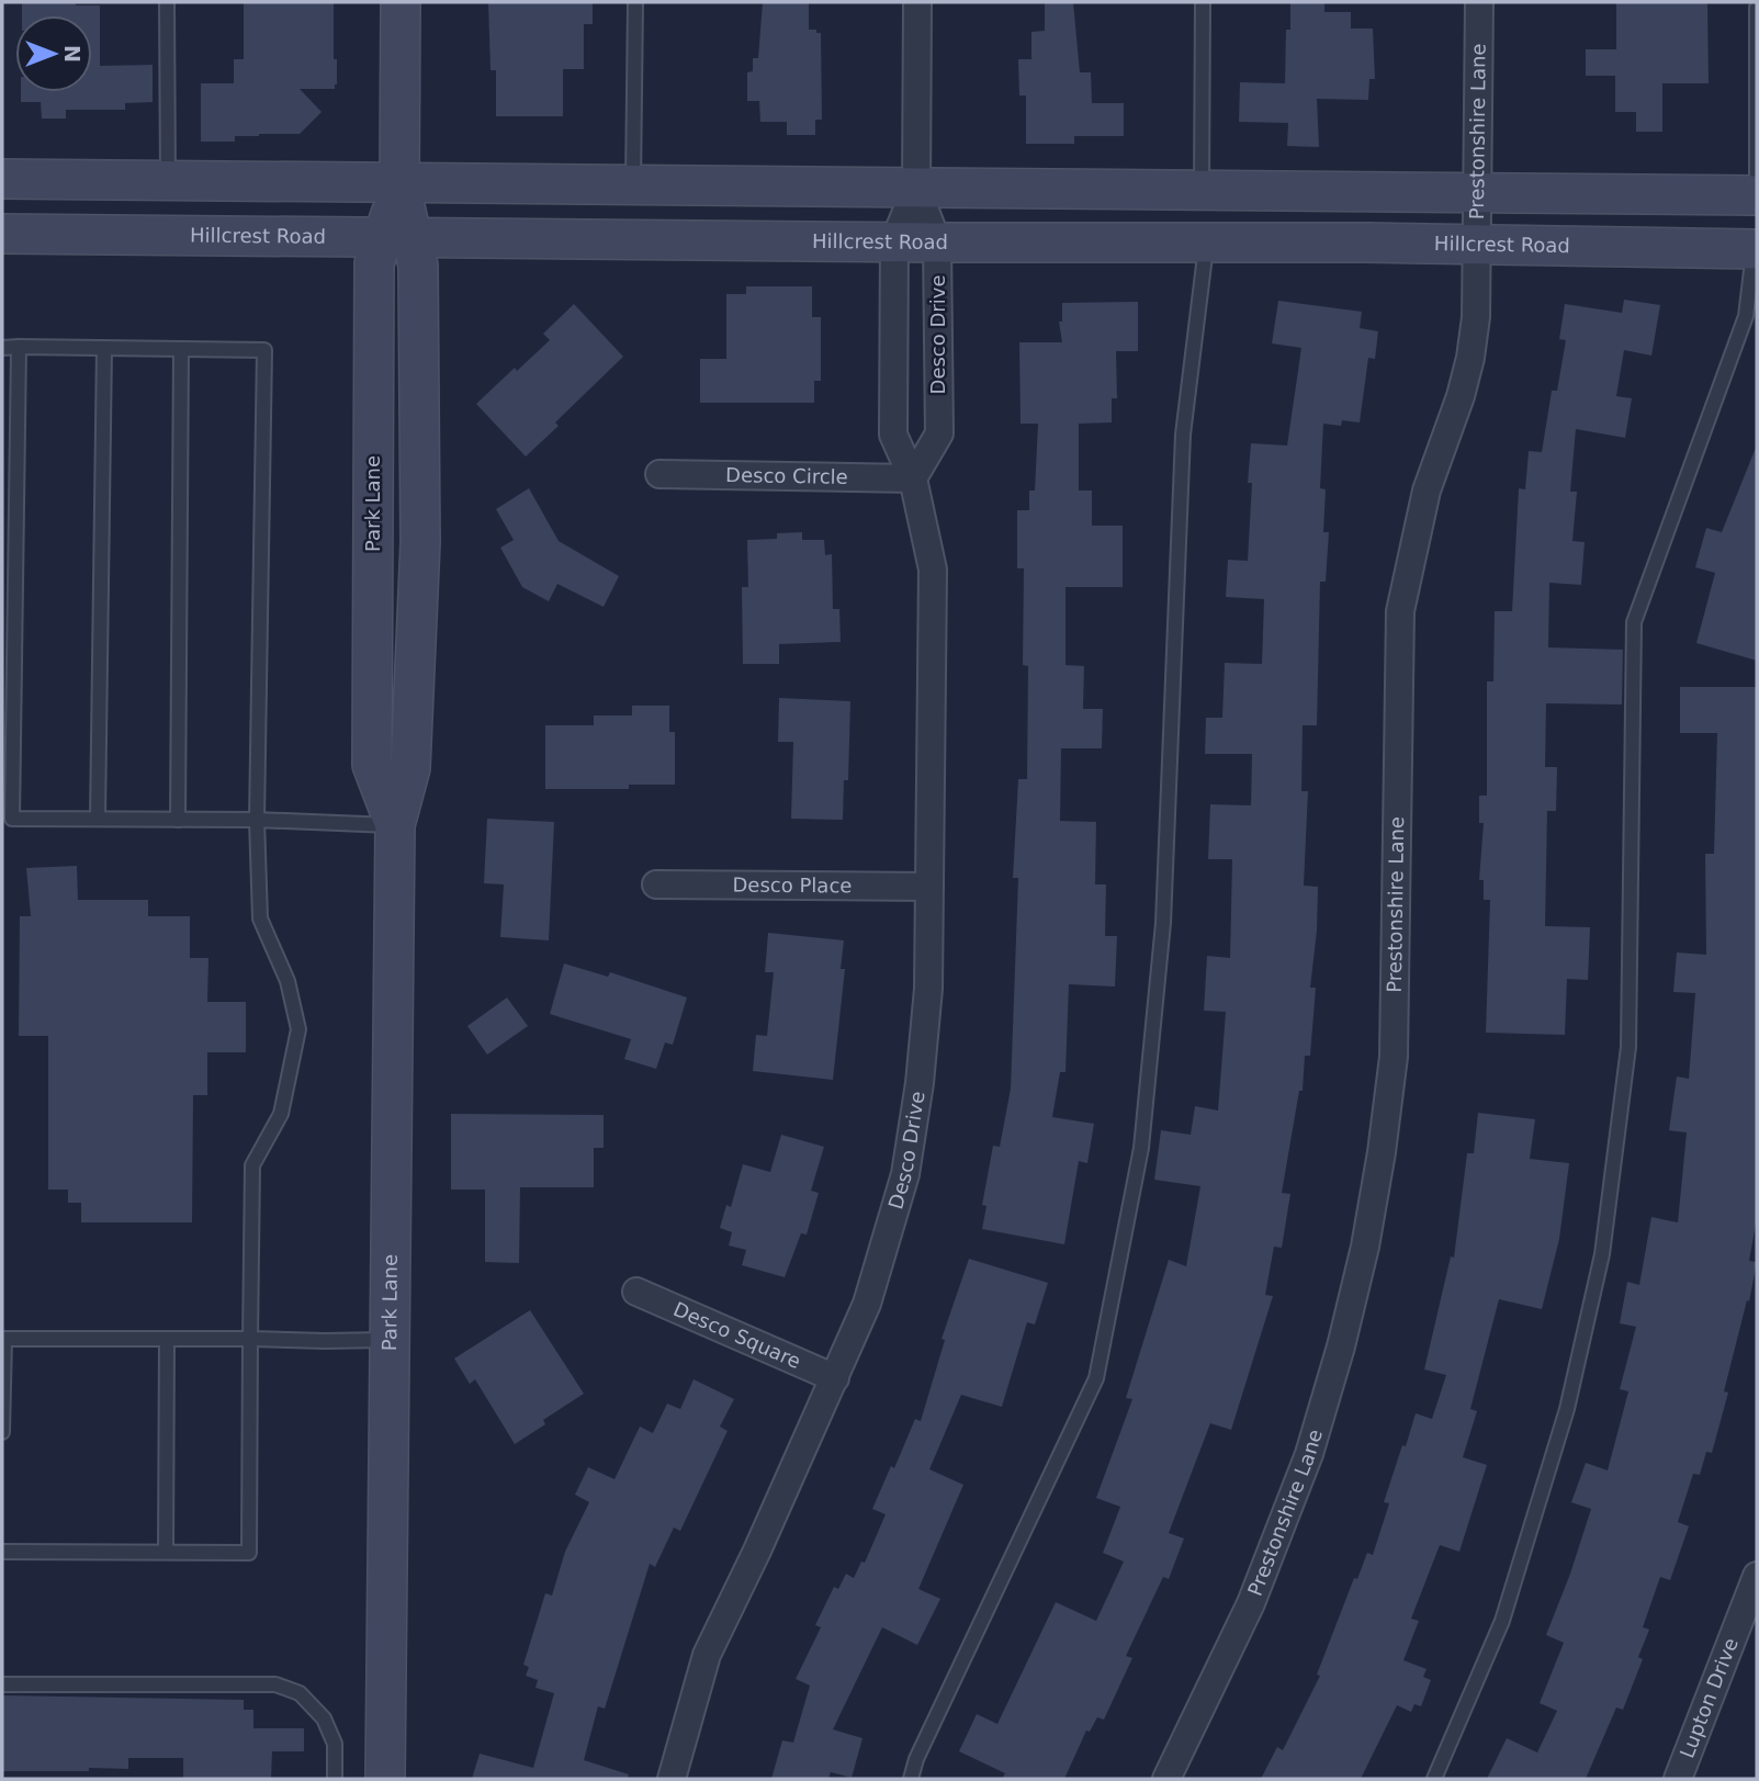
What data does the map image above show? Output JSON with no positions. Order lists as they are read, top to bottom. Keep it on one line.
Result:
{"streets":{"main road":["Hillcrest Road","Park Lane"],"street":["Prestonshire Lane","Desco Drive","Desco Circle","Desco Place","Desco Square","Lupton Drive"]},"crossings":[["Prestonshire Lane","Hillcrest Road"],["Hillcrest Road","Desco Drive"],["Hillcrest Road","Park Lane"],["Desco Drive","Desco Circle"],["Desco Drive","Desco Place"],["Desco Drive","Desco Square"]],"north":"right"}
